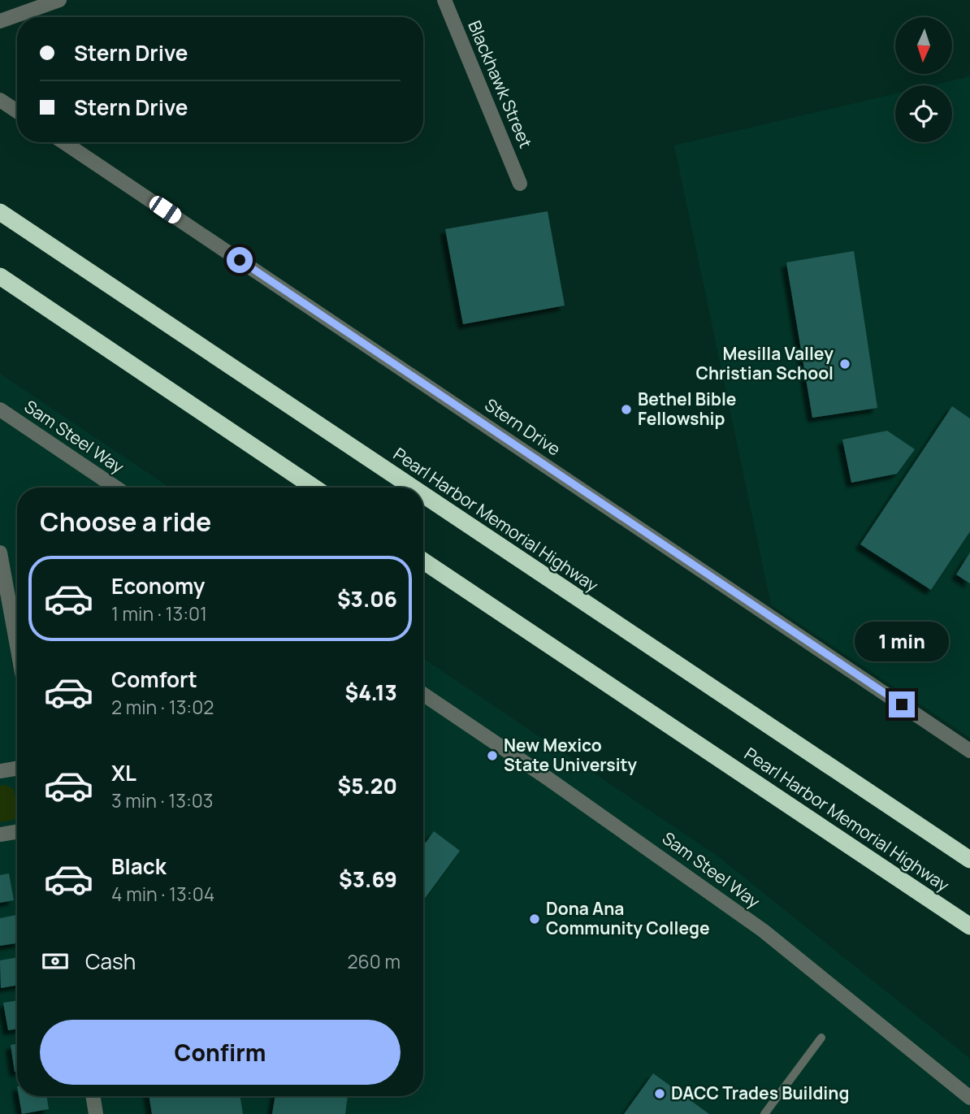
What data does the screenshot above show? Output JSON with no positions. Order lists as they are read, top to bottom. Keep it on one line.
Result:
{"streets":{"highway":["Pearl Harbor Memorial Highway"],"street":["Blackhawk Street","Stern Drive","Sam Steel Way"]},"places":["Mesilla Valley Christian School","Bethel Bible Fellowship","New Mexico State University","Dona Ana Community College","DACC Trades Building"],"north":"bottom","page":{"banner":["Stern Drive","Stern Drive"],"heading":"Choose a ride","list":[{"name":"Economy","note":"1 min · 13:01","value":"$3.06"},{"name":"Comfort","note":"2 min · 13:02","value":"$4.13"},{"name":"XL","note":"3 min · 13:03","value":"$5.20"},{"name":"Black","note":"4 min · 13:04","value":"$3.69"}],"bubble":"1 min","pay":["Cash","260 m"],"buttons":"Confirm"}}
